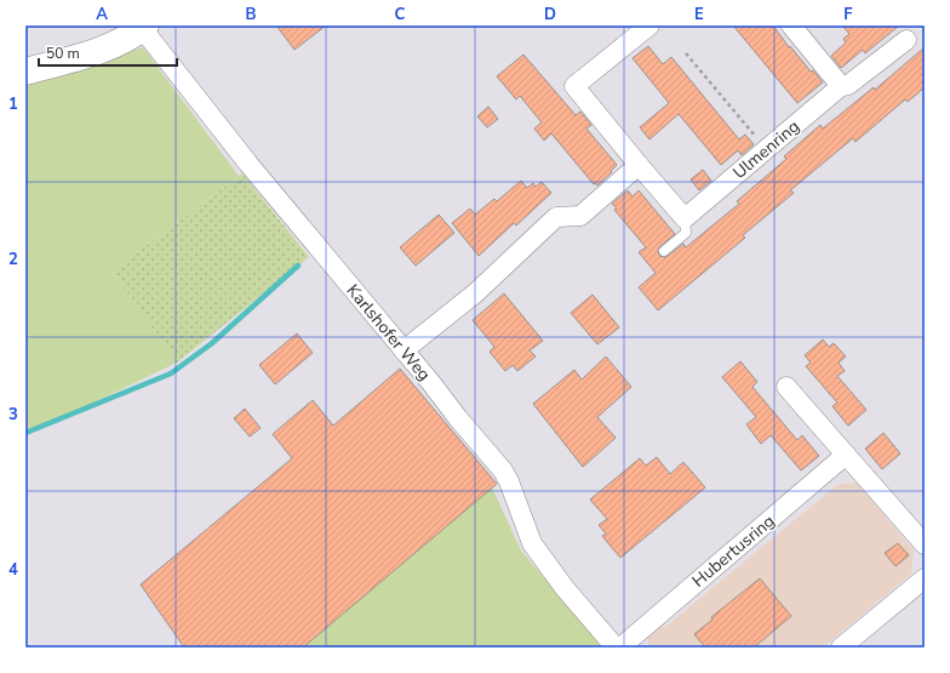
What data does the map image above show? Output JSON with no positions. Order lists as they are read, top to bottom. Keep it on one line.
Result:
{"streets":{"street":["Ulmenring","Karlshofer Weg","Hubertusring"]},"scale_bar":"50 m","grid":{"columns":["A","B","C","D","E","F"],"rows":["1","2","3","4"]}}
